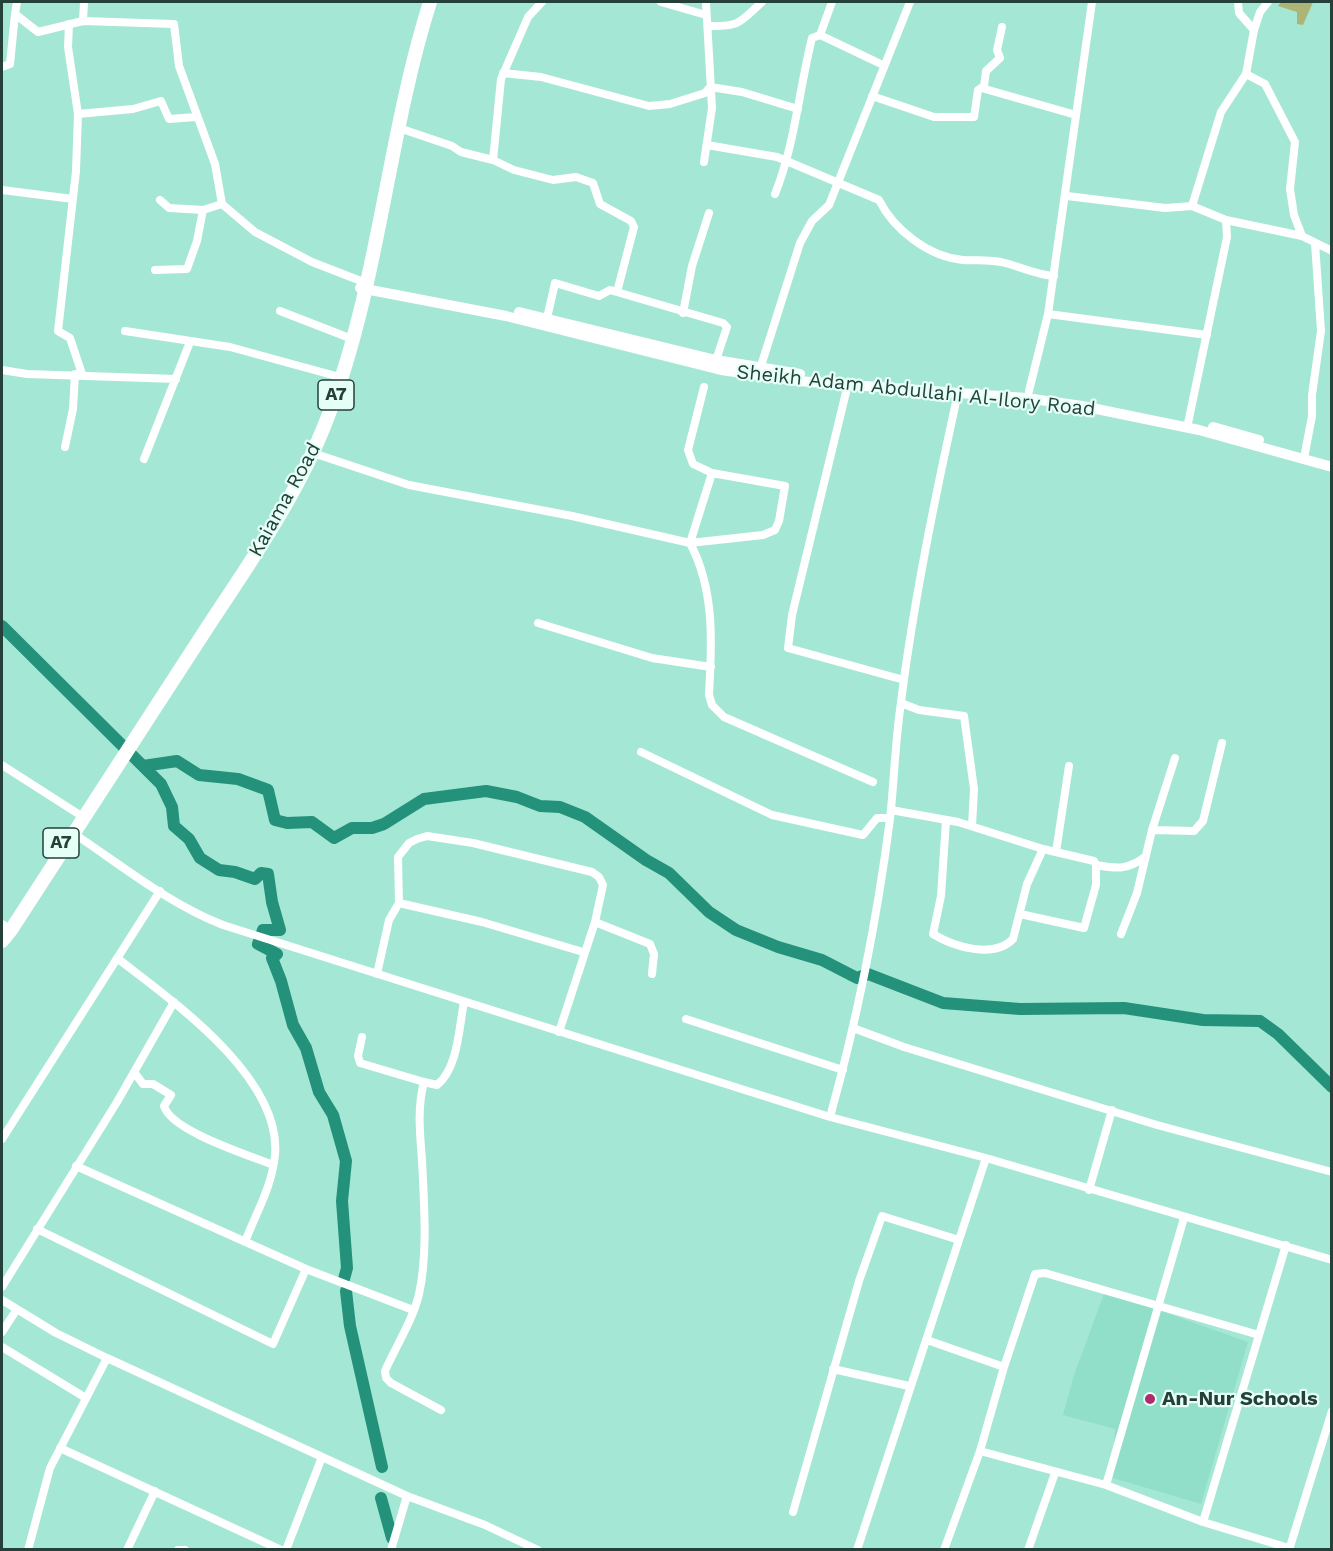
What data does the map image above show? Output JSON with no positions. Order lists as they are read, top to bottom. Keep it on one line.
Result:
{"streets":{"highway":["A7","Kaiama Road"],"street":["Sheikh Adam Abdullahi Al-Ilory Road"]},"crossings":[["Sheikh Adam Abdullahi Al-Ilory Road","Kaiama Road"]],"places":["An-Nur Schools"]}
